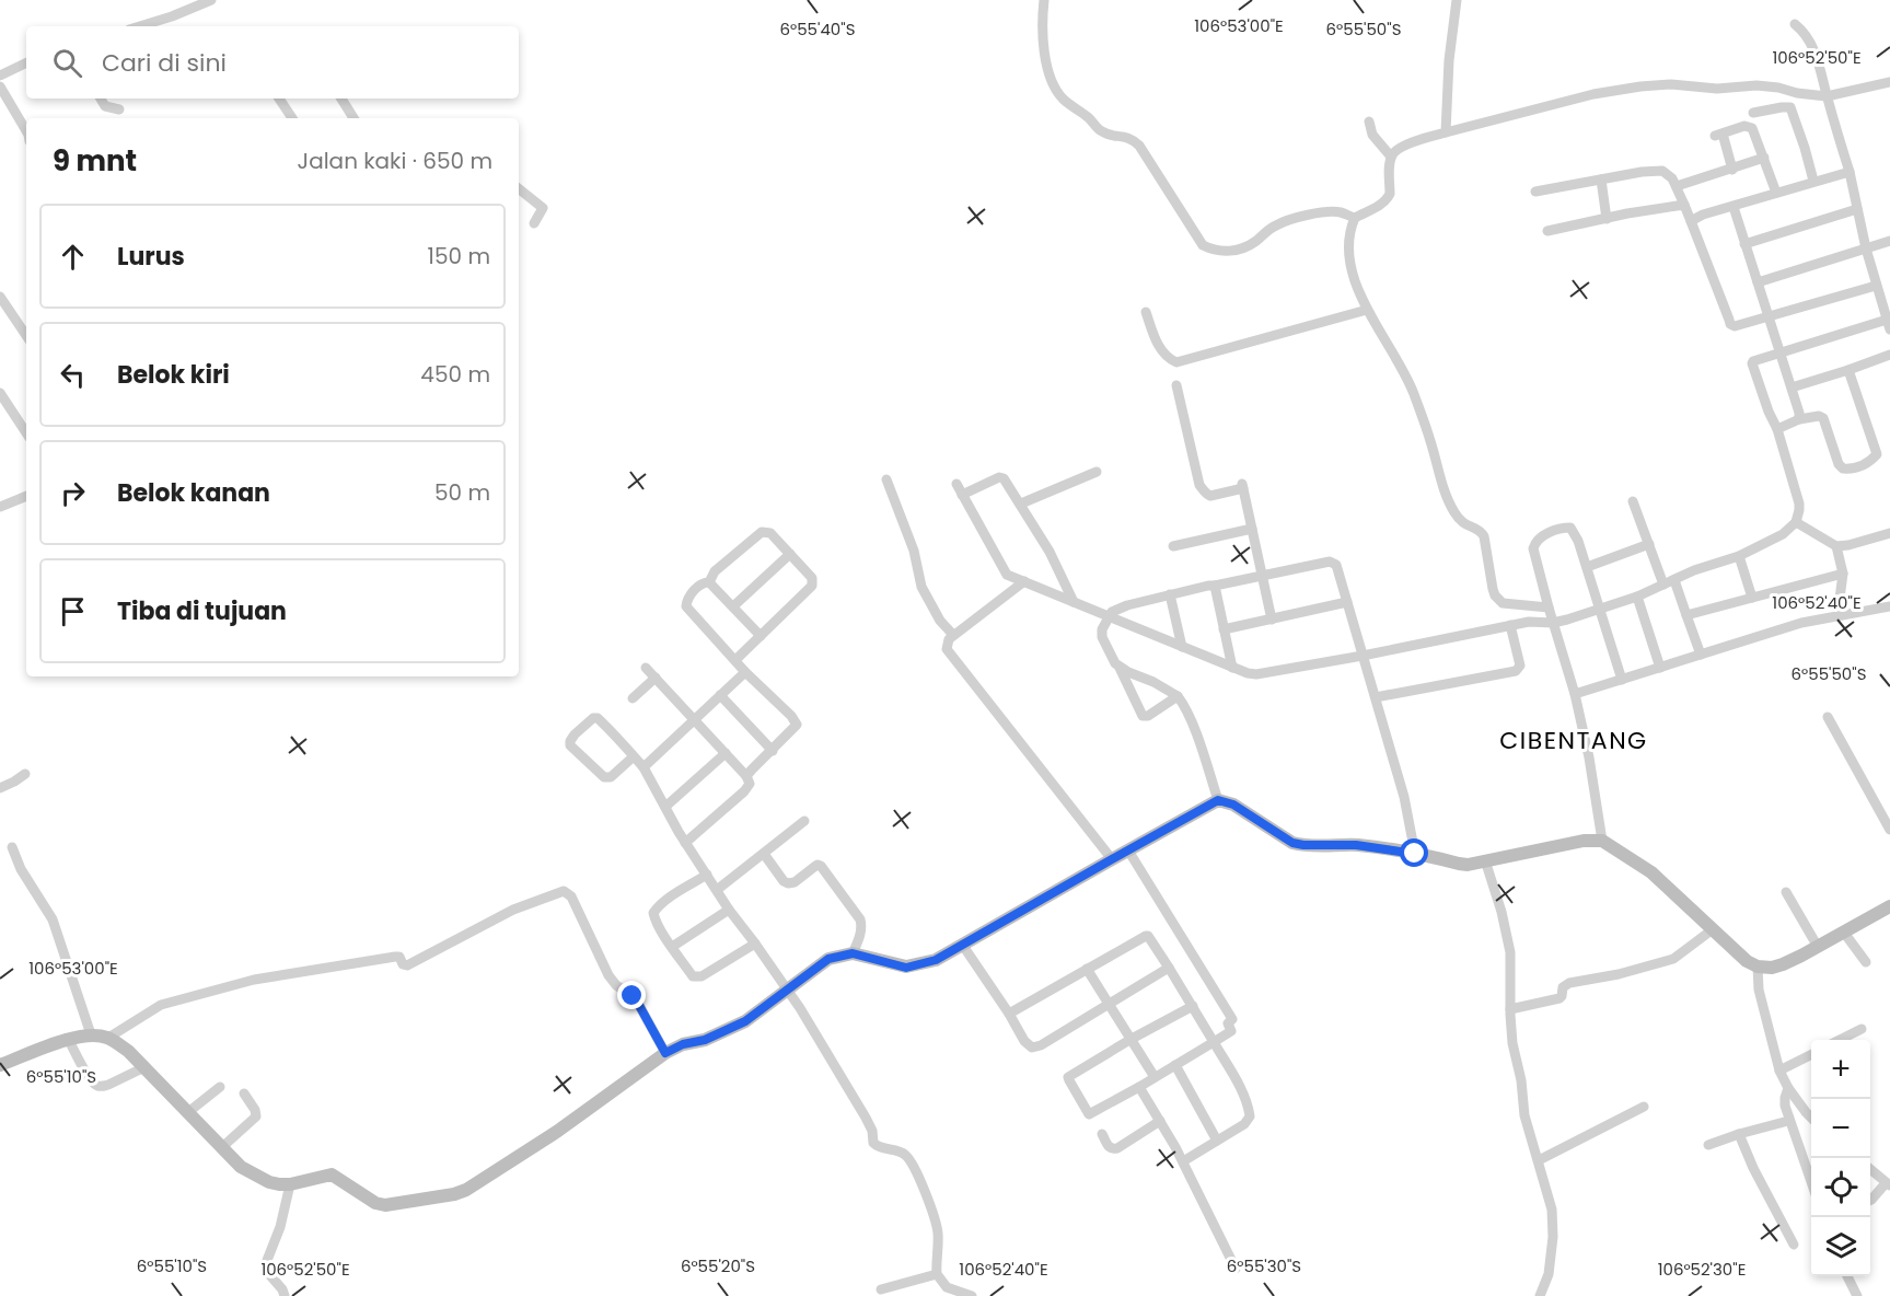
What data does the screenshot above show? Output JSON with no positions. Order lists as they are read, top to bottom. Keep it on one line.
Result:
{"districts":["CIBENTANG"],"page":{"search":"Cari di sini","heading":["9 mnt","Jalan kaki · 650 m"],"list":[["Lurus","150 m"],["Belok kiri","450 m"],["Belok kanan","50 m"],"Tiba di tujuan"],"map_buttons":["+","−"]},"coordinates":["106°53'00\"E","6°55'40\"S","6°55'50\"S","106°52'50\"E","106°52'40\"E","6°55'10\"S","6°55'20\"S","6°55'30\"S","106°52'30\"E"]}
